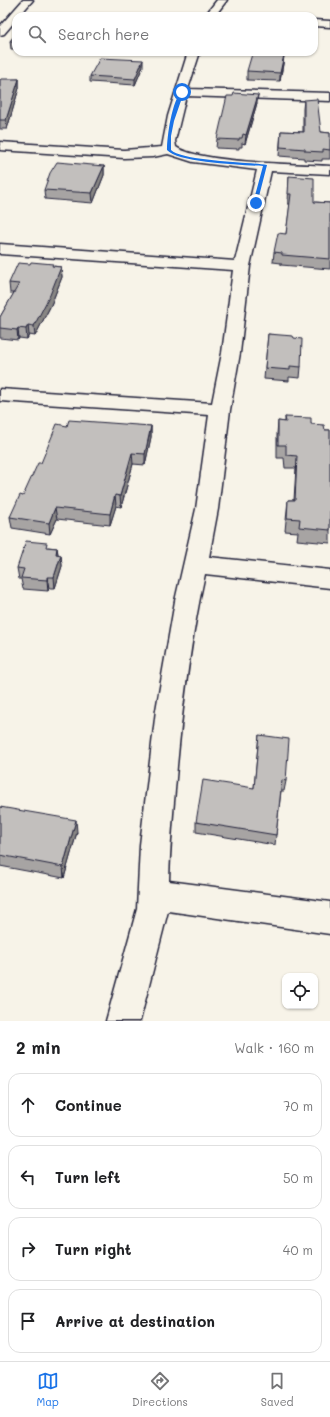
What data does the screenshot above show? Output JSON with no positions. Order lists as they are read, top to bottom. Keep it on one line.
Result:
{"page":{"search":"Search here","heading":["2 min","Walk · 160 m"],"list":[["Continue","70 m"],["Turn left","50 m"],["Turn right","40 m"],"Arrive at destination"],"nav":["Map","Directions","Saved"]}}
